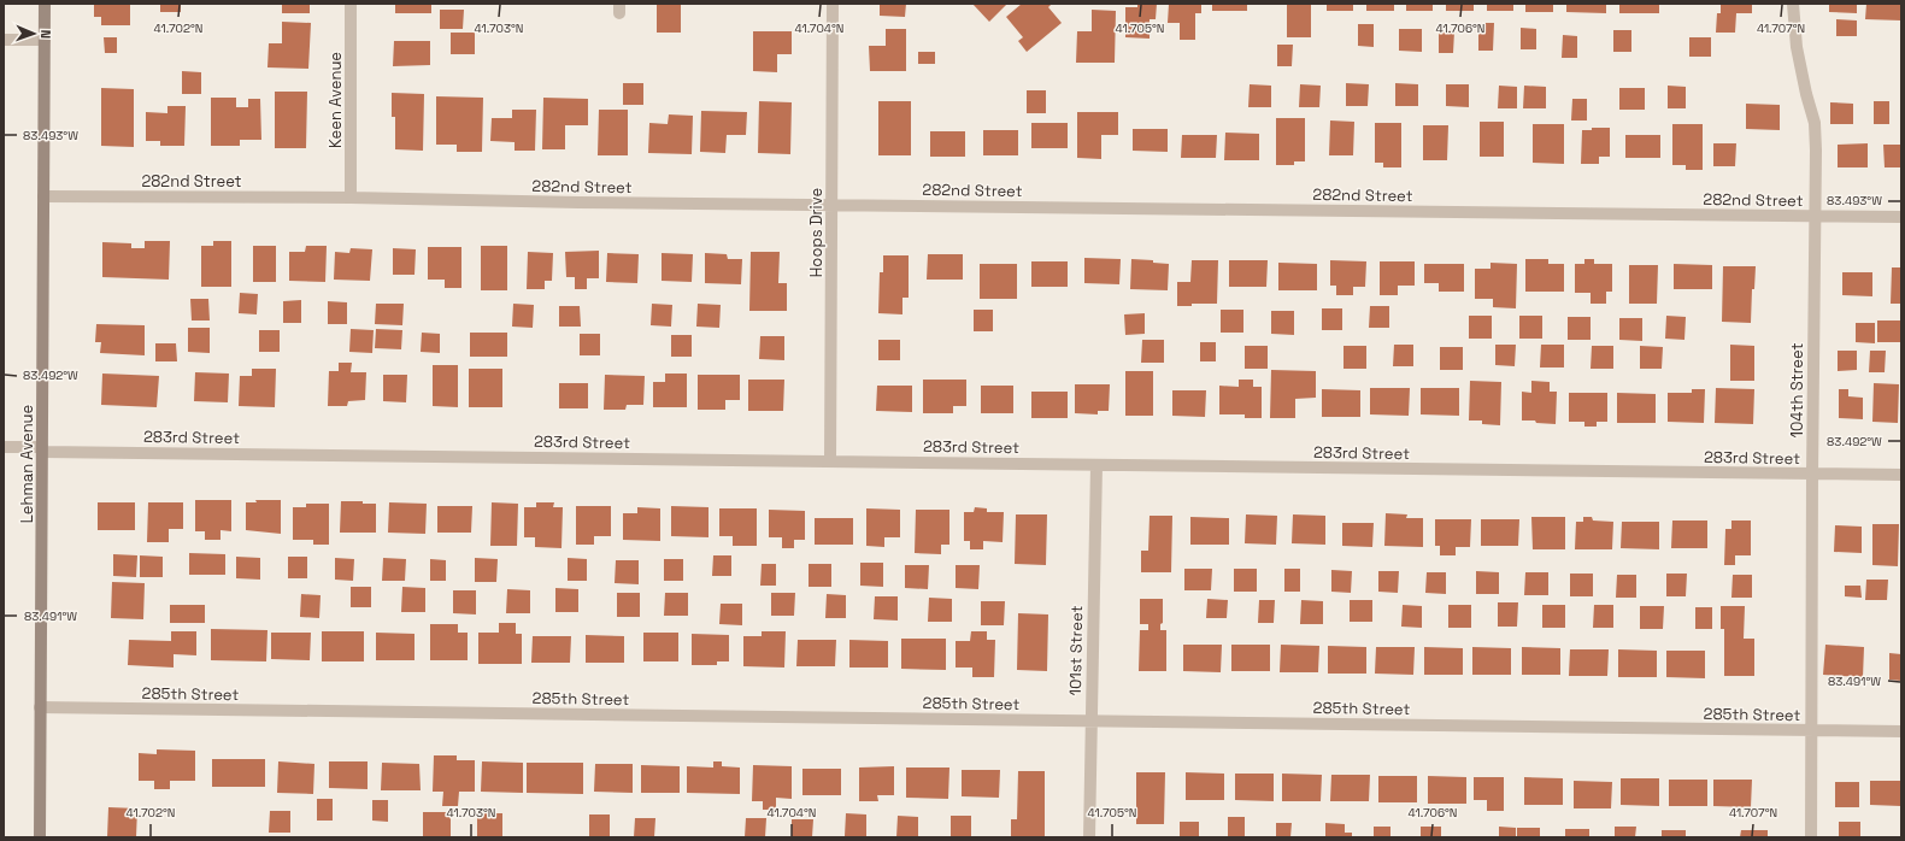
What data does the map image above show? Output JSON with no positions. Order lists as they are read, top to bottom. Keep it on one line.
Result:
{"streets":{"street":["Keen Avenue","282nd Street","Hoops Drive","104th Street","283rd Street","Lehman Avenue","101st Street","285th Street"]},"crossings":[["Keen Avenue","282nd Street"],["282nd Street","Hoops Drive"],["282nd Street","104th Street"],["282nd Street","Lehman Avenue"],["Hoops Drive","283rd Street"],["104th Street","283rd Street"],["104th Street","285th Street"],["283rd Street","Lehman Avenue"],["283rd Street","101st Street"],["Lehman Avenue","285th Street"],["101st Street","285th Street"]],"north":"right","coordinates":["41.702°N","41.703°N","41.704°N","41.705°N","41.706°N","41.707°N","83.493°W","83.492°W","83.491°W"]}
